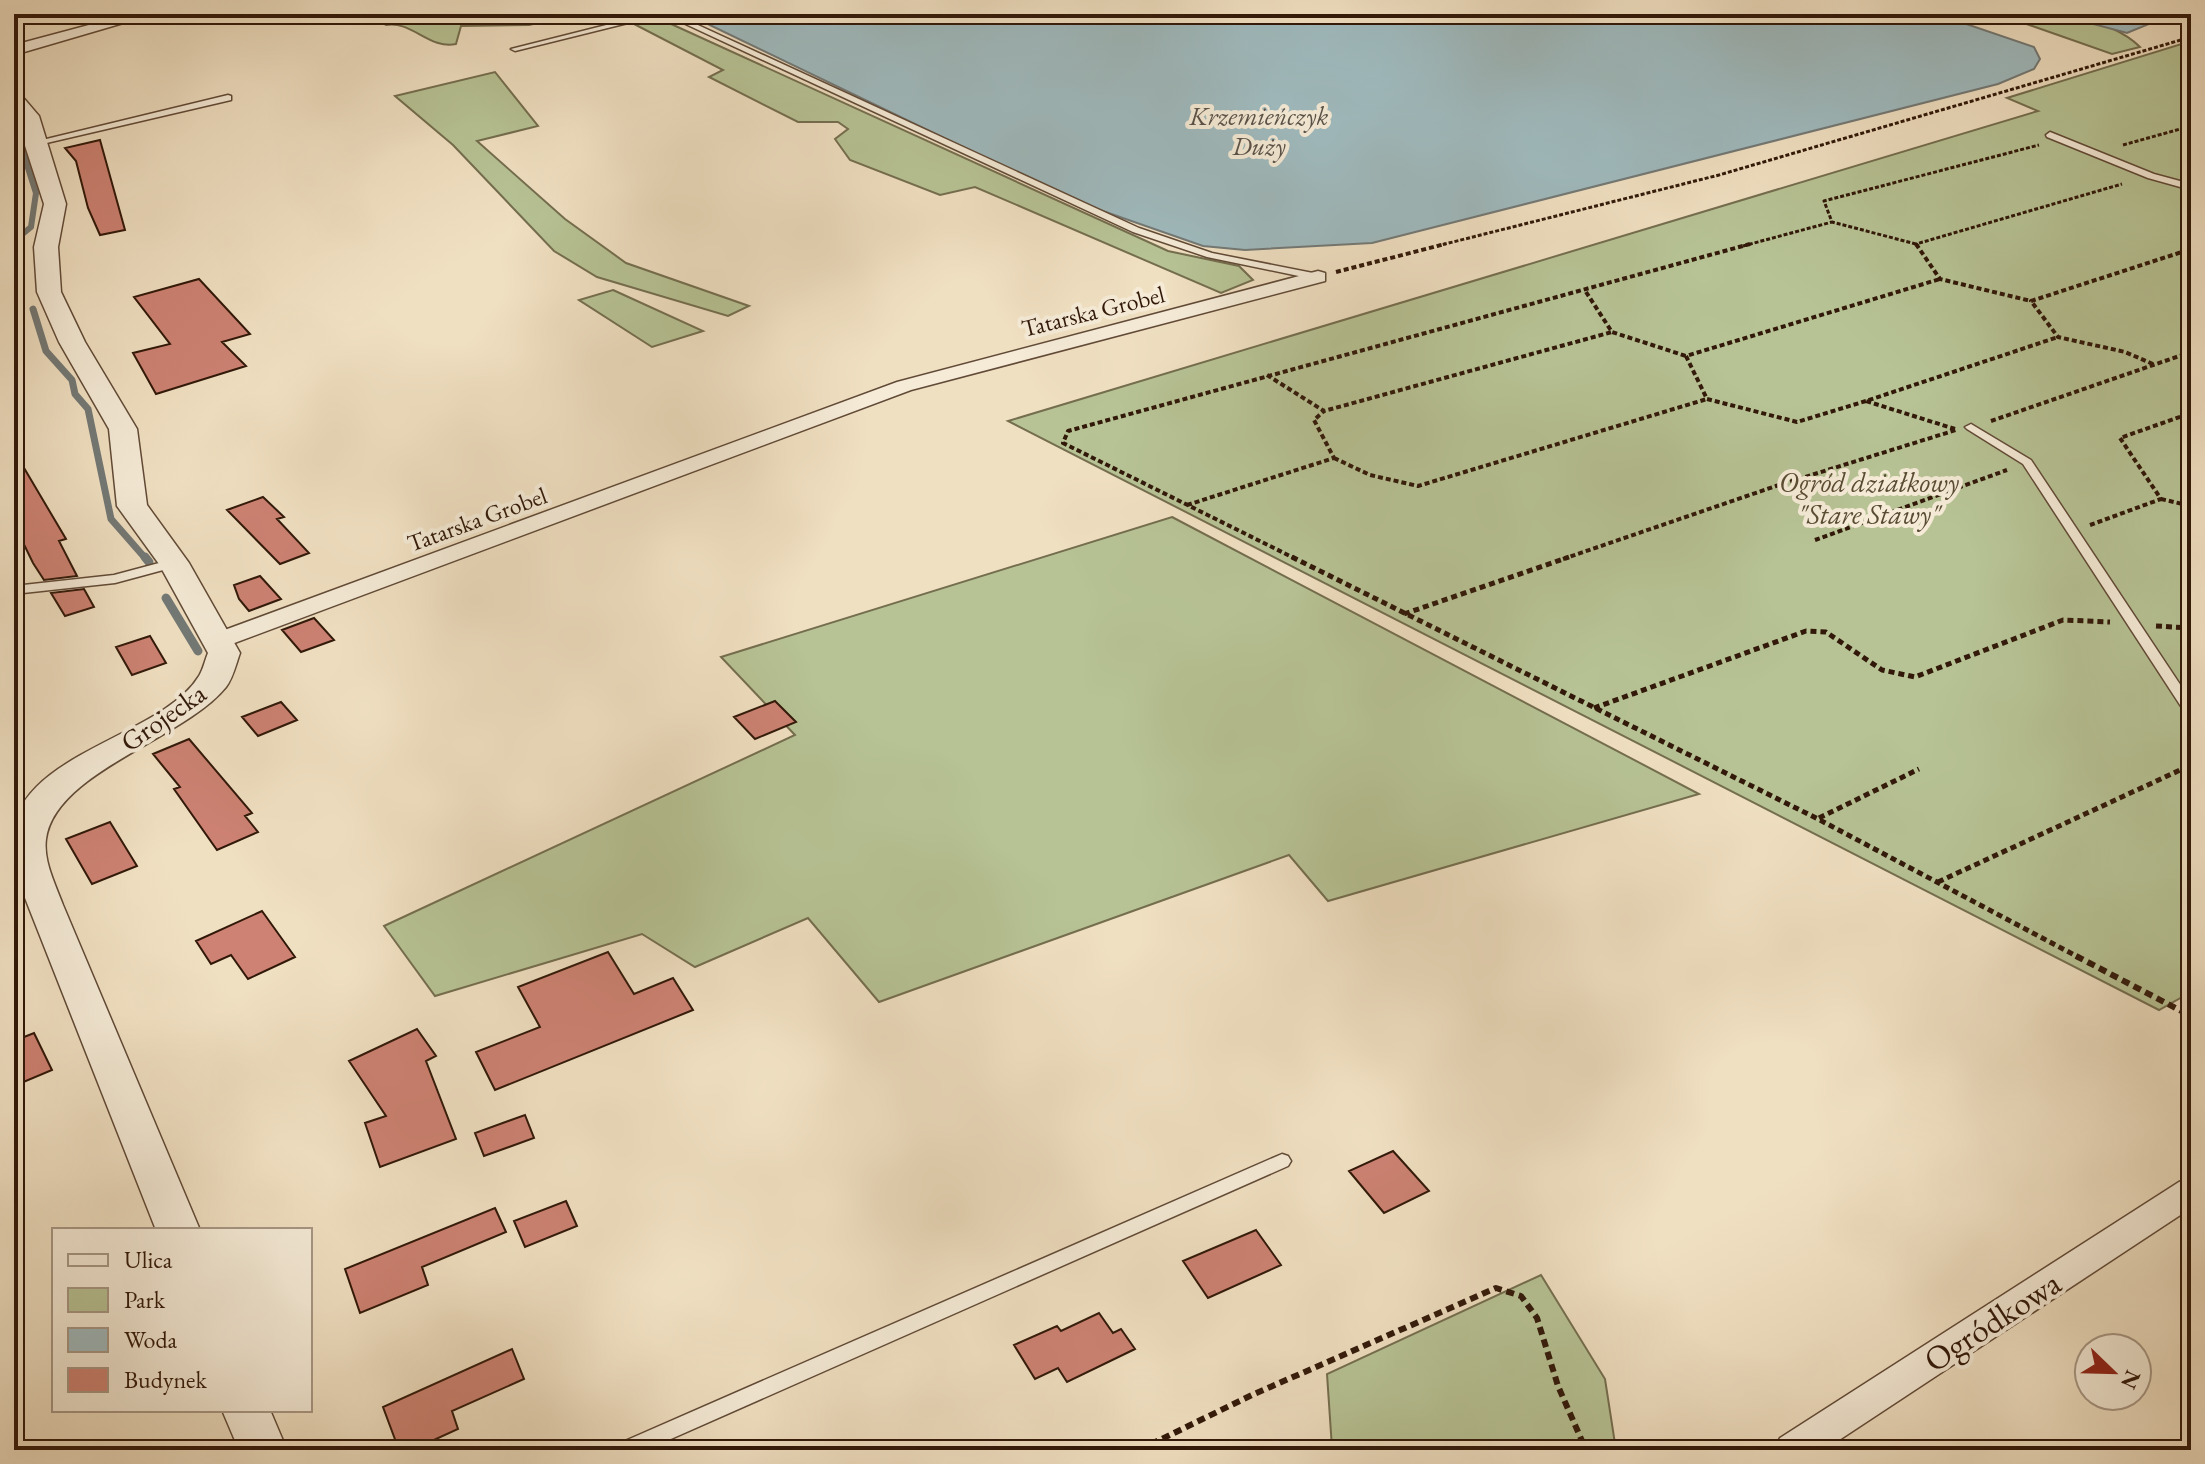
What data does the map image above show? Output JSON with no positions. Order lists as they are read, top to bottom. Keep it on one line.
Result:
{"streets":{"street":["Tatarska Grobel","Grojecka","Ogródkowa"]},"crossings":[["Tatarska Grobel","Grojecka"]],"water":["Krzemieńczyk Duży"],"parks":["Ogród działkowy \"Stare Stawy\""],"legend":["Ulica","Park","Woda","Budynek"],"north":"bottom right"}
